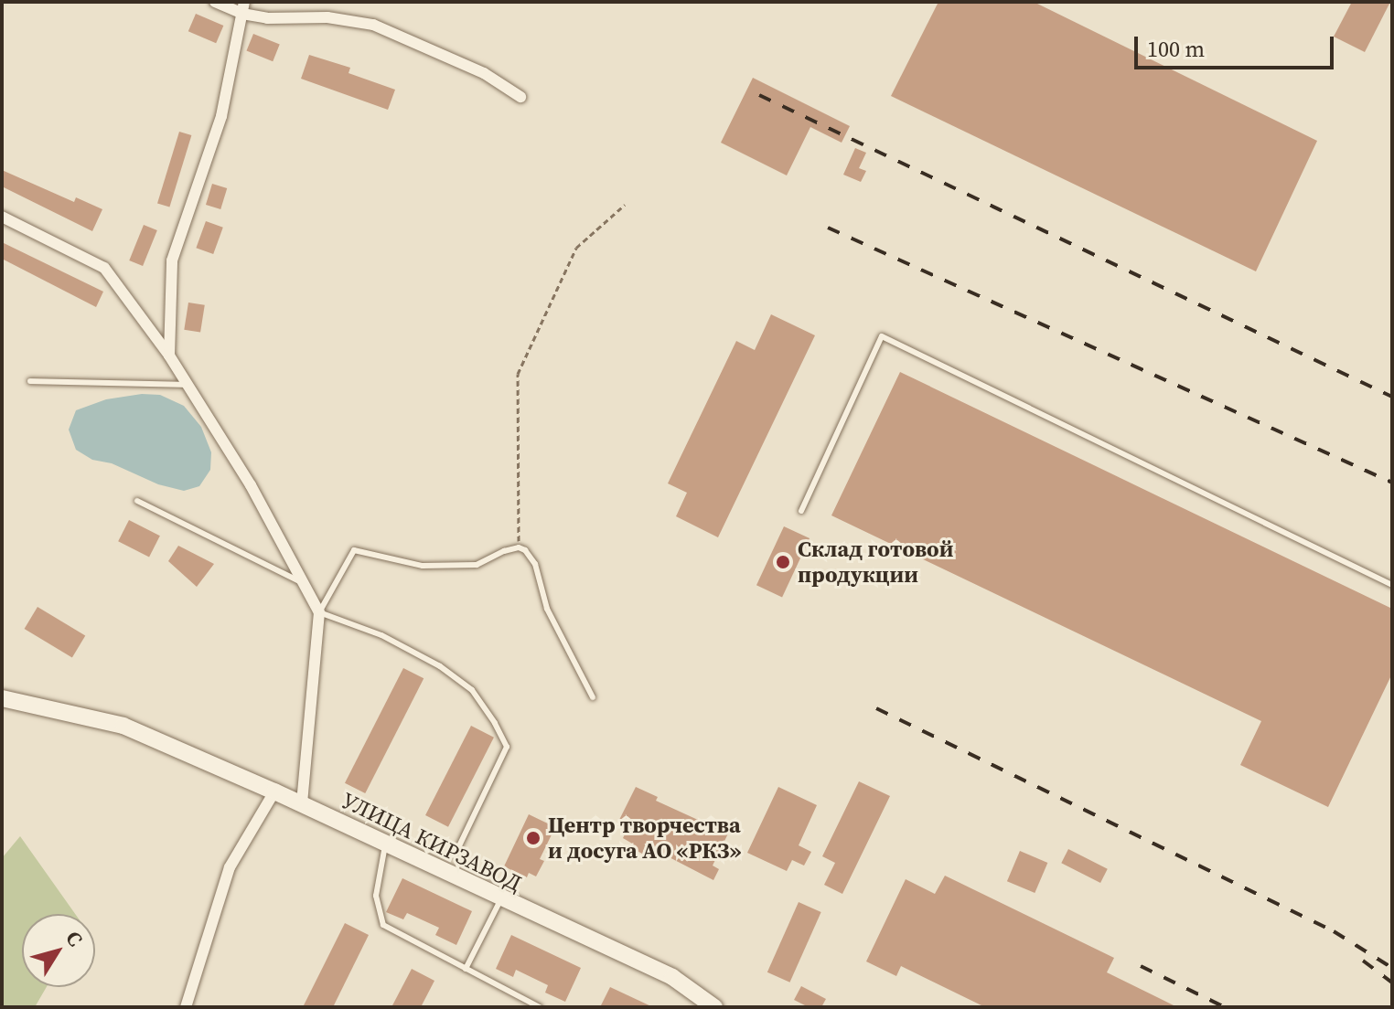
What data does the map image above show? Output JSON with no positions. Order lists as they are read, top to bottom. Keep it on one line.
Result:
{"streets":{"street":["УЛИЦА КИРЗАВОД"]},"places":["Склад готовой продукции","Центр творчества и досуга АО «РКЗ»"],"scale_bar":"100 m","north":"top right"}
